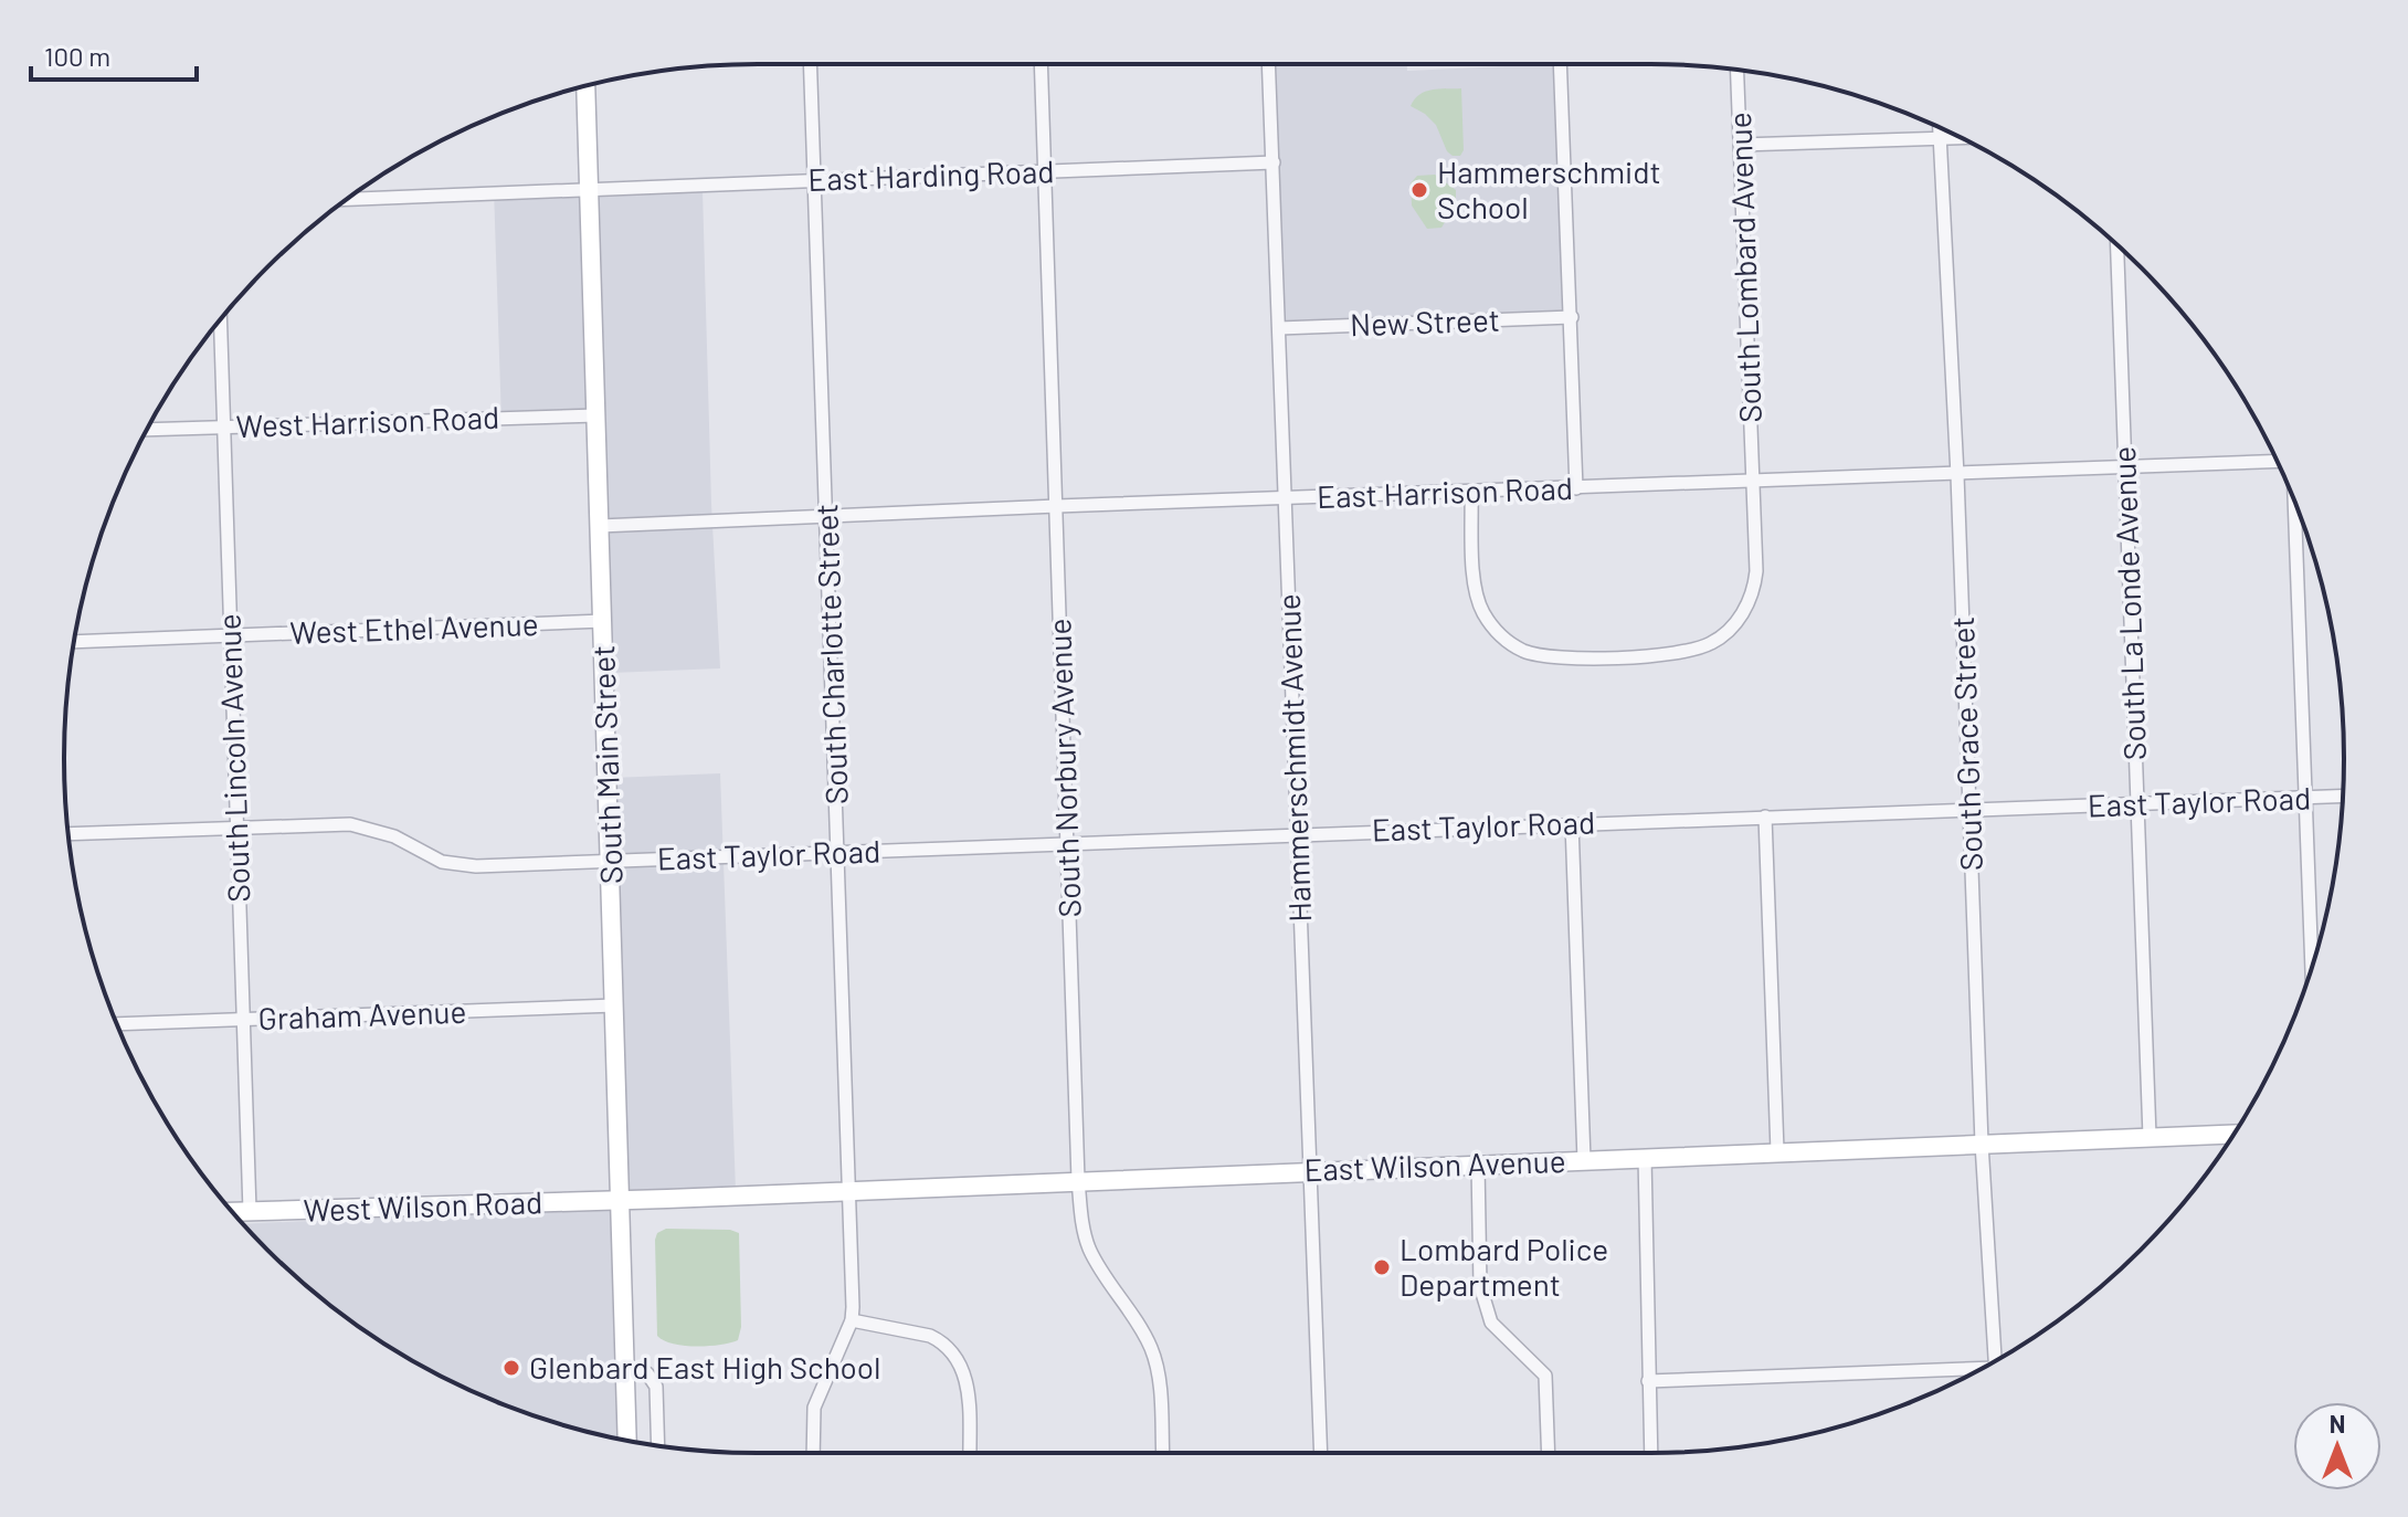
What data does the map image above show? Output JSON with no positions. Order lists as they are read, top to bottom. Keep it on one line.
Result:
{"streets":{"street":["East Harding Road","South Lombard Avenue","New Street","West Harrison Road","East Harrison Road","South La Londe Avenue","West Ethel Avenue","South Charlotte Street","South Grace Street","South Lincoln Avenue","Hammerschmidt Avenue","South Main Street","South Norbury Avenue","East Taylor Road","Graham Avenue","East Wilson Avenue","West Wilson Road"]},"crossings":[["East Harding Road","South Charlotte Street"],["East Harding Road","Hammerschmidt Avenue"],["East Harding Road","South Main Street"],["East Harding Road","South Norbury Avenue"],["South Lombard Avenue","East Harrison Road"],["New Street","Hammerschmidt Avenue"],["West Harrison Road","South Lincoln Avenue"],["West Harrison Road","South Main Street"],["East Harrison Road","South La Londe Avenue"],["East Harrison Road","South Charlotte Street"],["East Harrison Road","South Grace Street"],["East Harrison Road","Hammerschmidt Avenue"],["East Harrison Road","South Main Street"],["East Harrison Road","South Norbury Avenue"],["South La Londe Avenue","East Taylor Road"],["South La Londe Avenue","East Wilson Avenue"],["West Ethel Avenue","South Lincoln Avenue"],["West Ethel Avenue","South Main Street"],["South Charlotte Street","East Taylor Road"],["South Charlotte Street","East Wilson Avenue"],["South Grace Street","East Taylor Road"],["South Grace Street","East Wilson Avenue"],["South Lincoln Avenue","East Taylor Road"],["South Lincoln Avenue","Graham Avenue"],["South Lincoln Avenue","West Wilson Road"],["Hammerschmidt Avenue","East Taylor Road"],["Hammerschmidt Avenue","East Wilson Avenue"],["South Main Street","East Taylor Road"],["South Main Street","Graham Avenue"],["South Main Street","East Wilson Avenue"],["South Main Street","West Wilson Road"],["South Norbury Avenue","East Taylor Road"],["South Norbury Avenue","East Wilson Avenue"],["East Wilson Avenue","West Wilson Road"]],"places":["Hammerschmidt School","Lombard Police Department","Glenbard East High School"],"scale_bar":"100 m","north":"top"}
